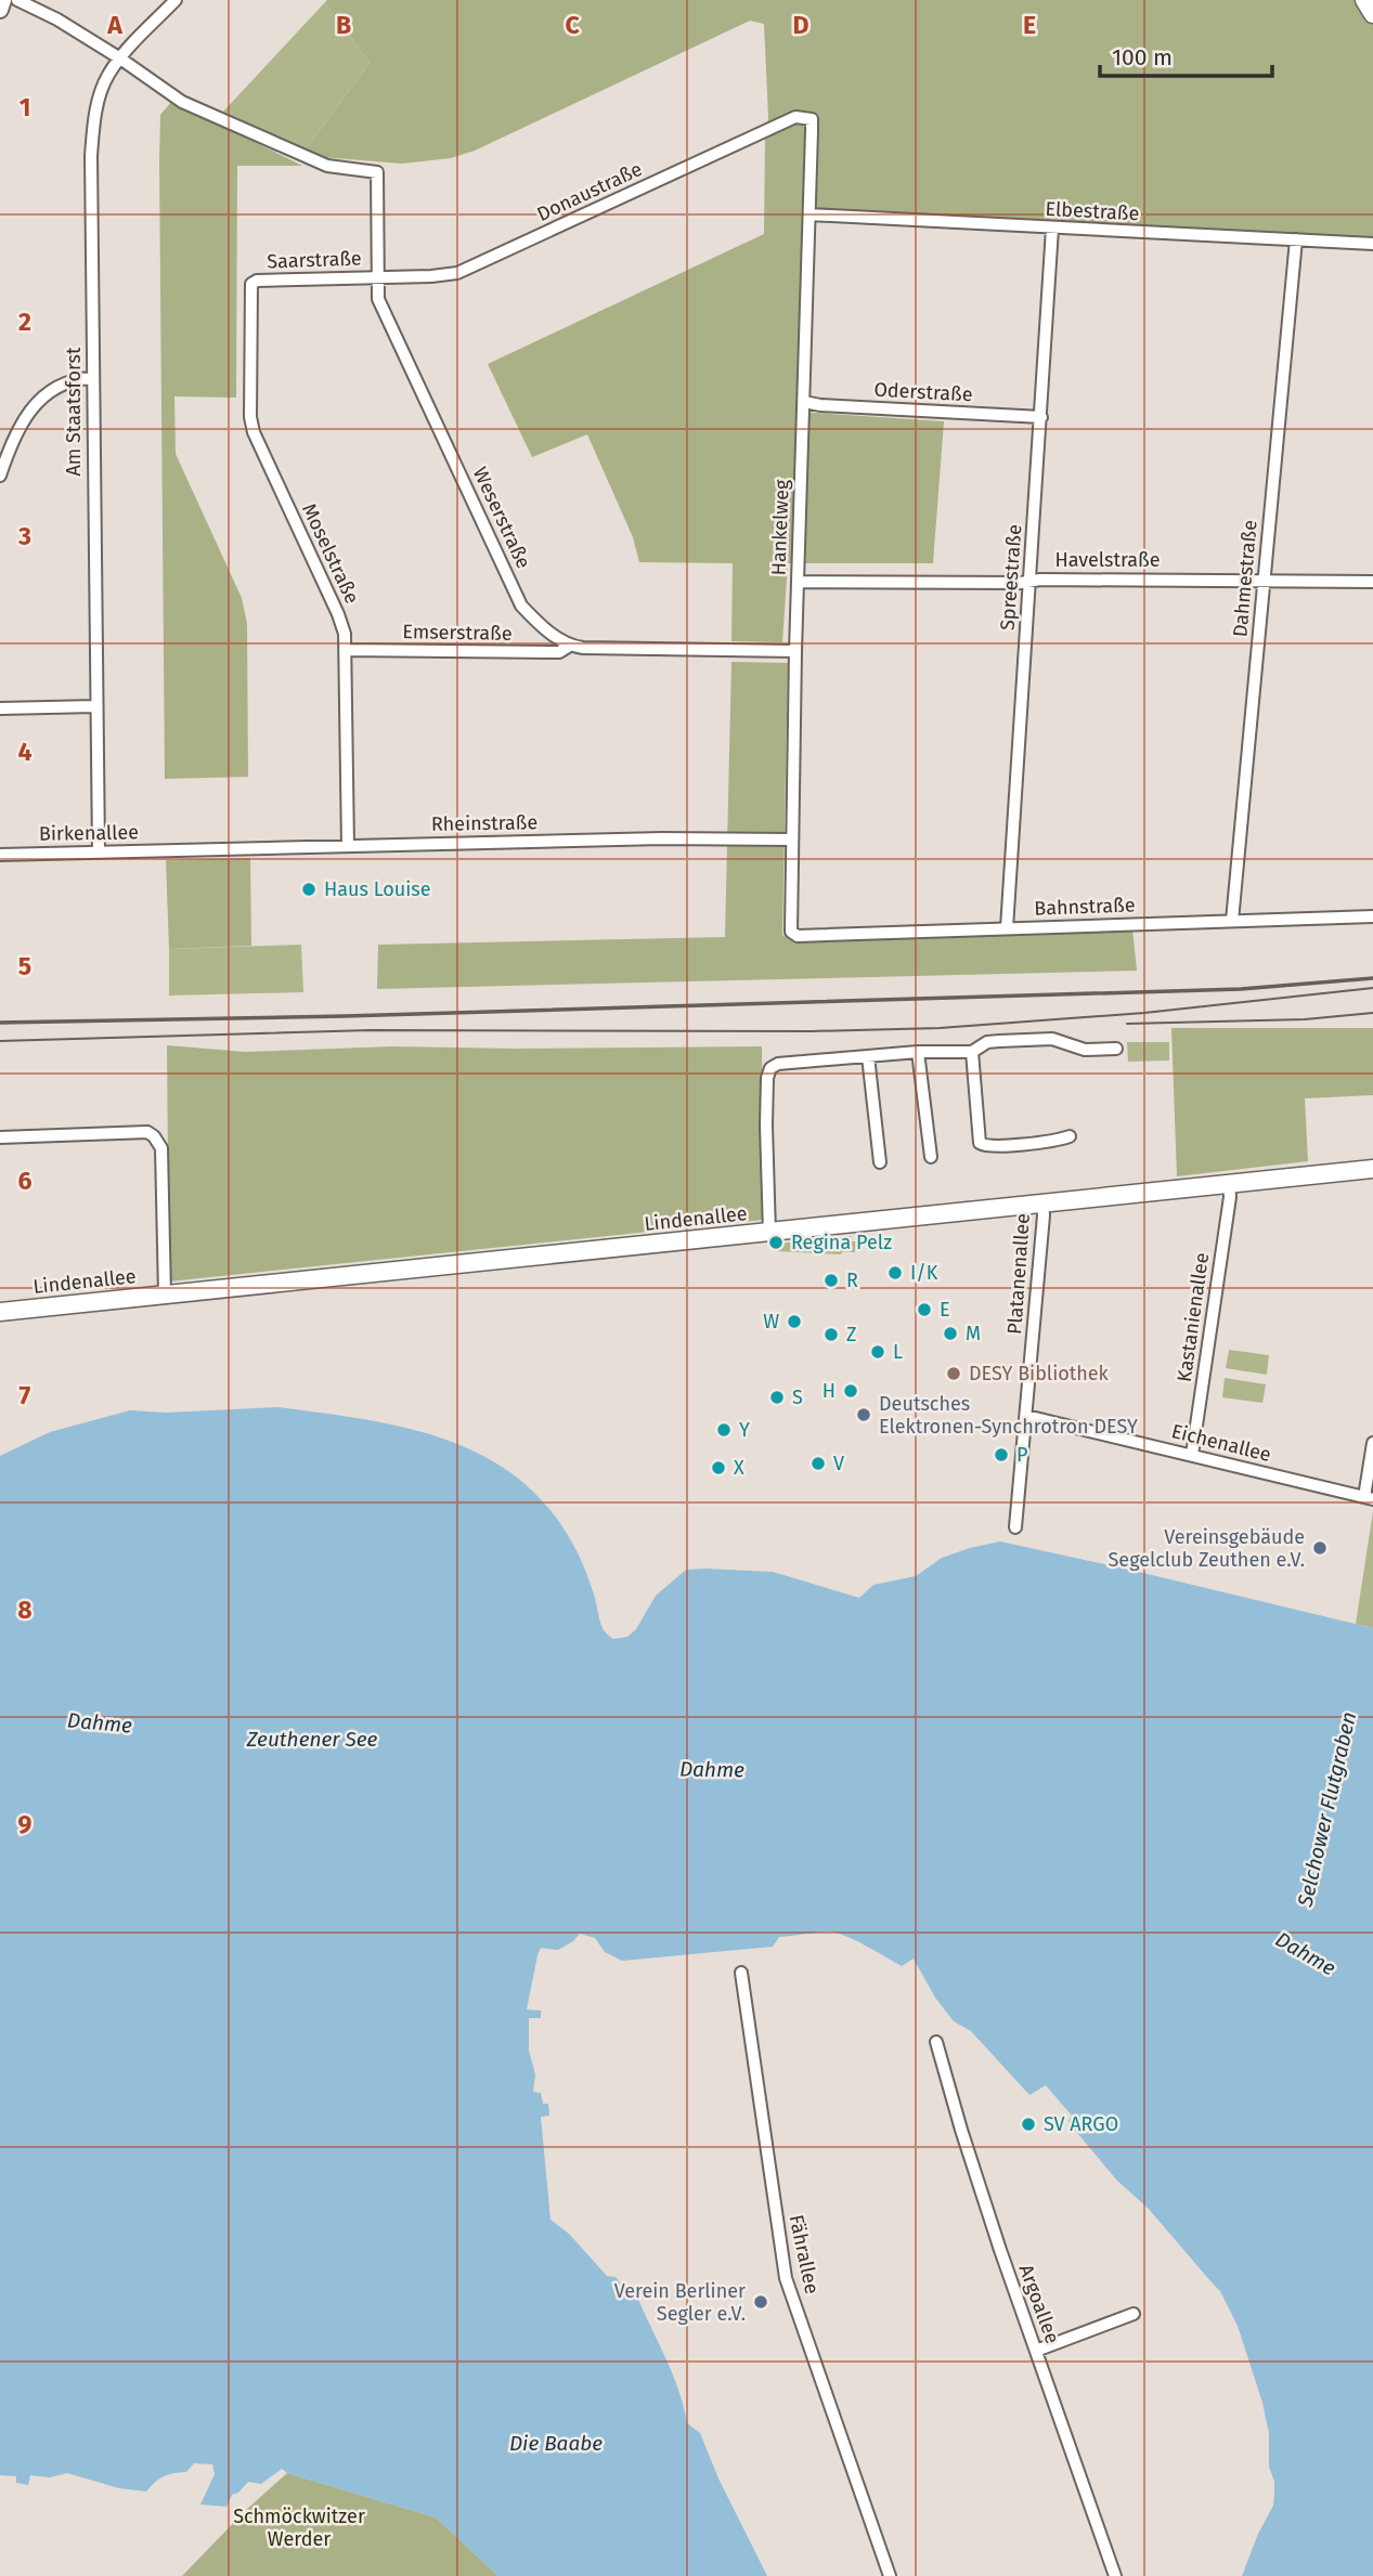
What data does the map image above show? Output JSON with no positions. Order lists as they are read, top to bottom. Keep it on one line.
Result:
{"streets":{"main road":["Lindenallee"],"street":["Donaustraße","Elbestraße","Saarstraße","Oderstraße","Am Staatsforst","Weserstraße","Hankelweg","Moselstraße","Havelstraße","Spreestraße","Dahmestraße","Emserstraße","Rheinstraße","Birkenallee","Bahnstraße","Platanenallee","Kastanienallee","Eichenallee","Fährallee","Argoallee"]},"crossings":[["Donaustraße","Saarstraße"],["Donaustraße","Weserstraße"],["Donaustraße","Hankelweg"],["Elbestraße","Hankelweg"],["Elbestraße","Spreestraße"],["Elbestraße","Dahmestraße"],["Saarstraße","Weserstraße"],["Saarstraße","Moselstraße"],["Oderstraße","Hankelweg"],["Oderstraße","Spreestraße"],["Am Staatsforst","Weserstraße"],["Am Staatsforst","Birkenallee"],["Weserstraße","Emserstraße"],["Hankelweg","Havelstraße"],["Hankelweg","Rheinstraße"],["Hankelweg","Bahnstraße"],["Moselstraße","Emserstraße"],["Moselstraße","Rheinstraße"],["Havelstraße","Spreestraße"],["Havelstraße","Dahmestraße"],["Spreestraße","Bahnstraße"],["Dahmestraße","Bahnstraße"],["Rheinstraße","Birkenallee"],["Lindenallee","Platanenallee"],["Lindenallee","Kastanienallee"],["Platanenallee","Eichenallee"],["Kastanienallee","Eichenallee"]],"water":["Dahme","Zeuthener See","Selchower Flutgraben","Die Baabe"],"parks":["Schmöckwitzer Werder"],"places":["Haus Louise","Regina Pelz","I/K","R","E","W","M","Z","L","DESY Bibliothek","H","S","Deutsches Elektronen-Synchrotron DESY","Y","P","V","X","Vereinsgebäude Segelclub Zeuthen e.V.","SV ARGO","Verein Berliner Segler e.V."],"scale_bar":"100 m","grid":{"columns":["A","B","C","D","E"],"rows":["1","2","3","4","5","6","7","8","9"]}}
